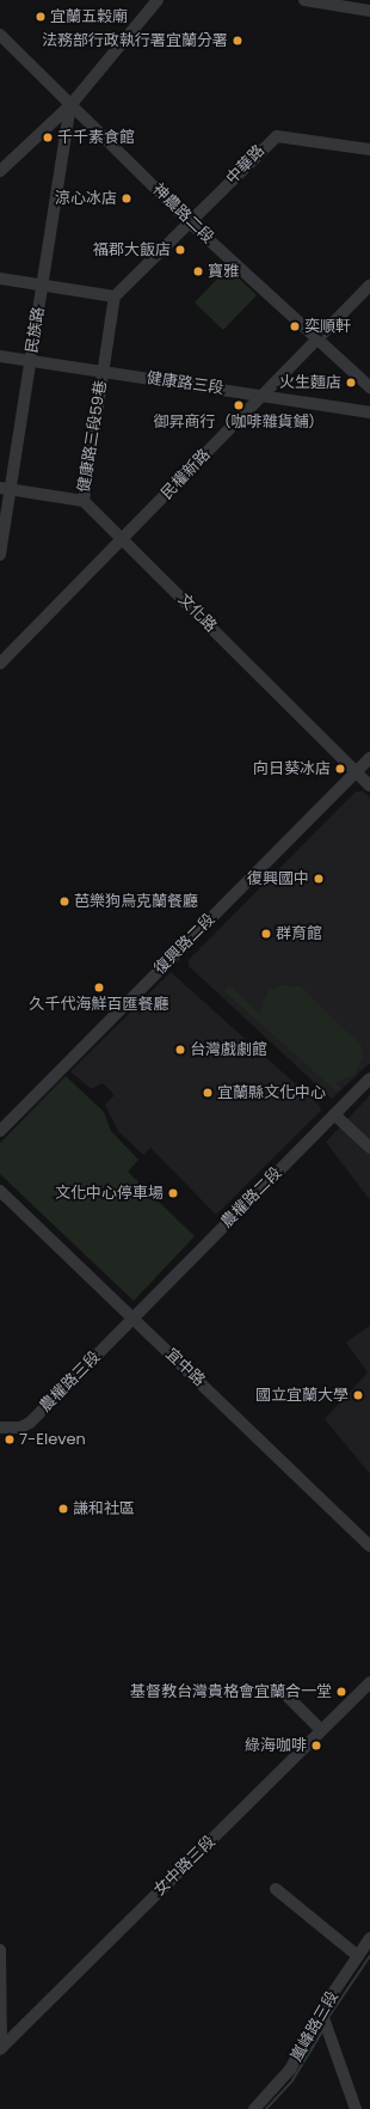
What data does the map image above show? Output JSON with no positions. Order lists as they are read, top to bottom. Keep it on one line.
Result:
{"streets":{"street":["中華路","神農路二段","民族路","健康路三段","健康路三段59巷","民權新路","文化路","復興路二段","農權路二段","宜中路","農權路三段","女中路三段","嵐峰路三段"]},"crossings":[["中華路","神農路二段"],["神農路二段","民族路"],["神農路二段","民權新路"],["民族路","健康路三段"],["健康路三段","健康路三段59巷"],["健康路三段","民權新路"],["健康路三段59巷","文化路"],["民權新路","文化路"],["文化路","復興路二段"],["農權路二段","宜中路"],["農權路二段","農權路三段"],["宜中路","農權路三段"]],"places":["宜蘭五穀廟","法務部行政執行署宜蘭分署","千千素食館","涼心冰店","福郡大飯店","寶雅","奕順軒","火生麵店","御昇商行（咖啡雜貨鋪）","向日葵冰店","復興國中","芭樂狗烏克蘭餐廳","群育館","久千代海鮮百匯餐廳","台灣戲劇館","宜蘭縣文化中心","文化中心停車場","國立宜蘭大學","7-Eleven","謙和社區","基督教台灣貴格會宜蘭合一堂","綠海咖啡"]}
